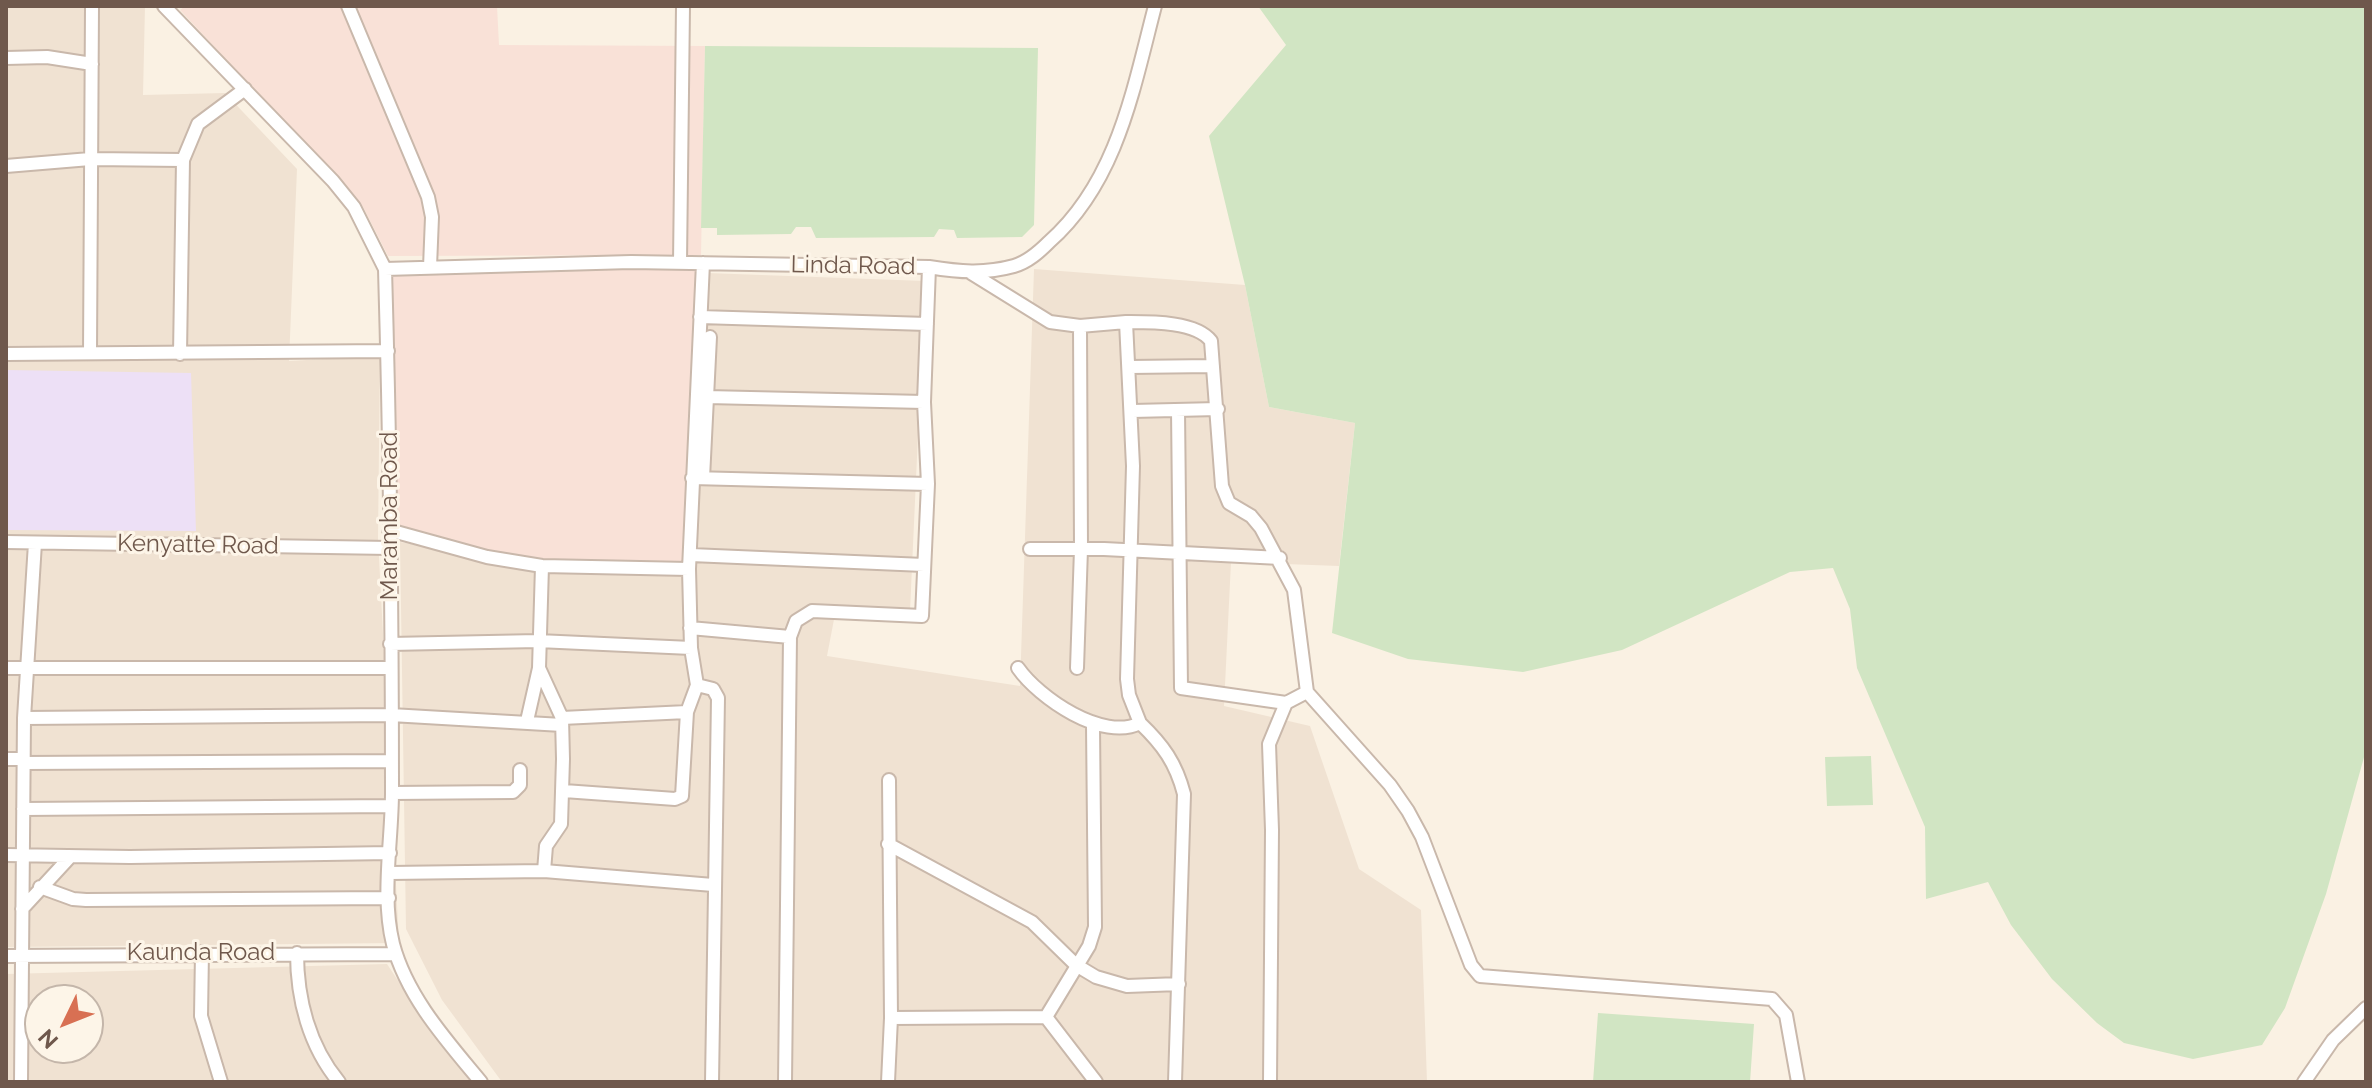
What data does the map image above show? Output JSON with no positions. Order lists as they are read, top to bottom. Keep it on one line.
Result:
{"streets":{"street":["Linda Road","Maramba Road","Kenyatte Road","Kaunda Road"]},"crossings":[["Linda Road","Maramba Road"],["Maramba Road","Kenyatte Road"],["Maramba Road","Kaunda Road"]],"north":"bottom left"}
